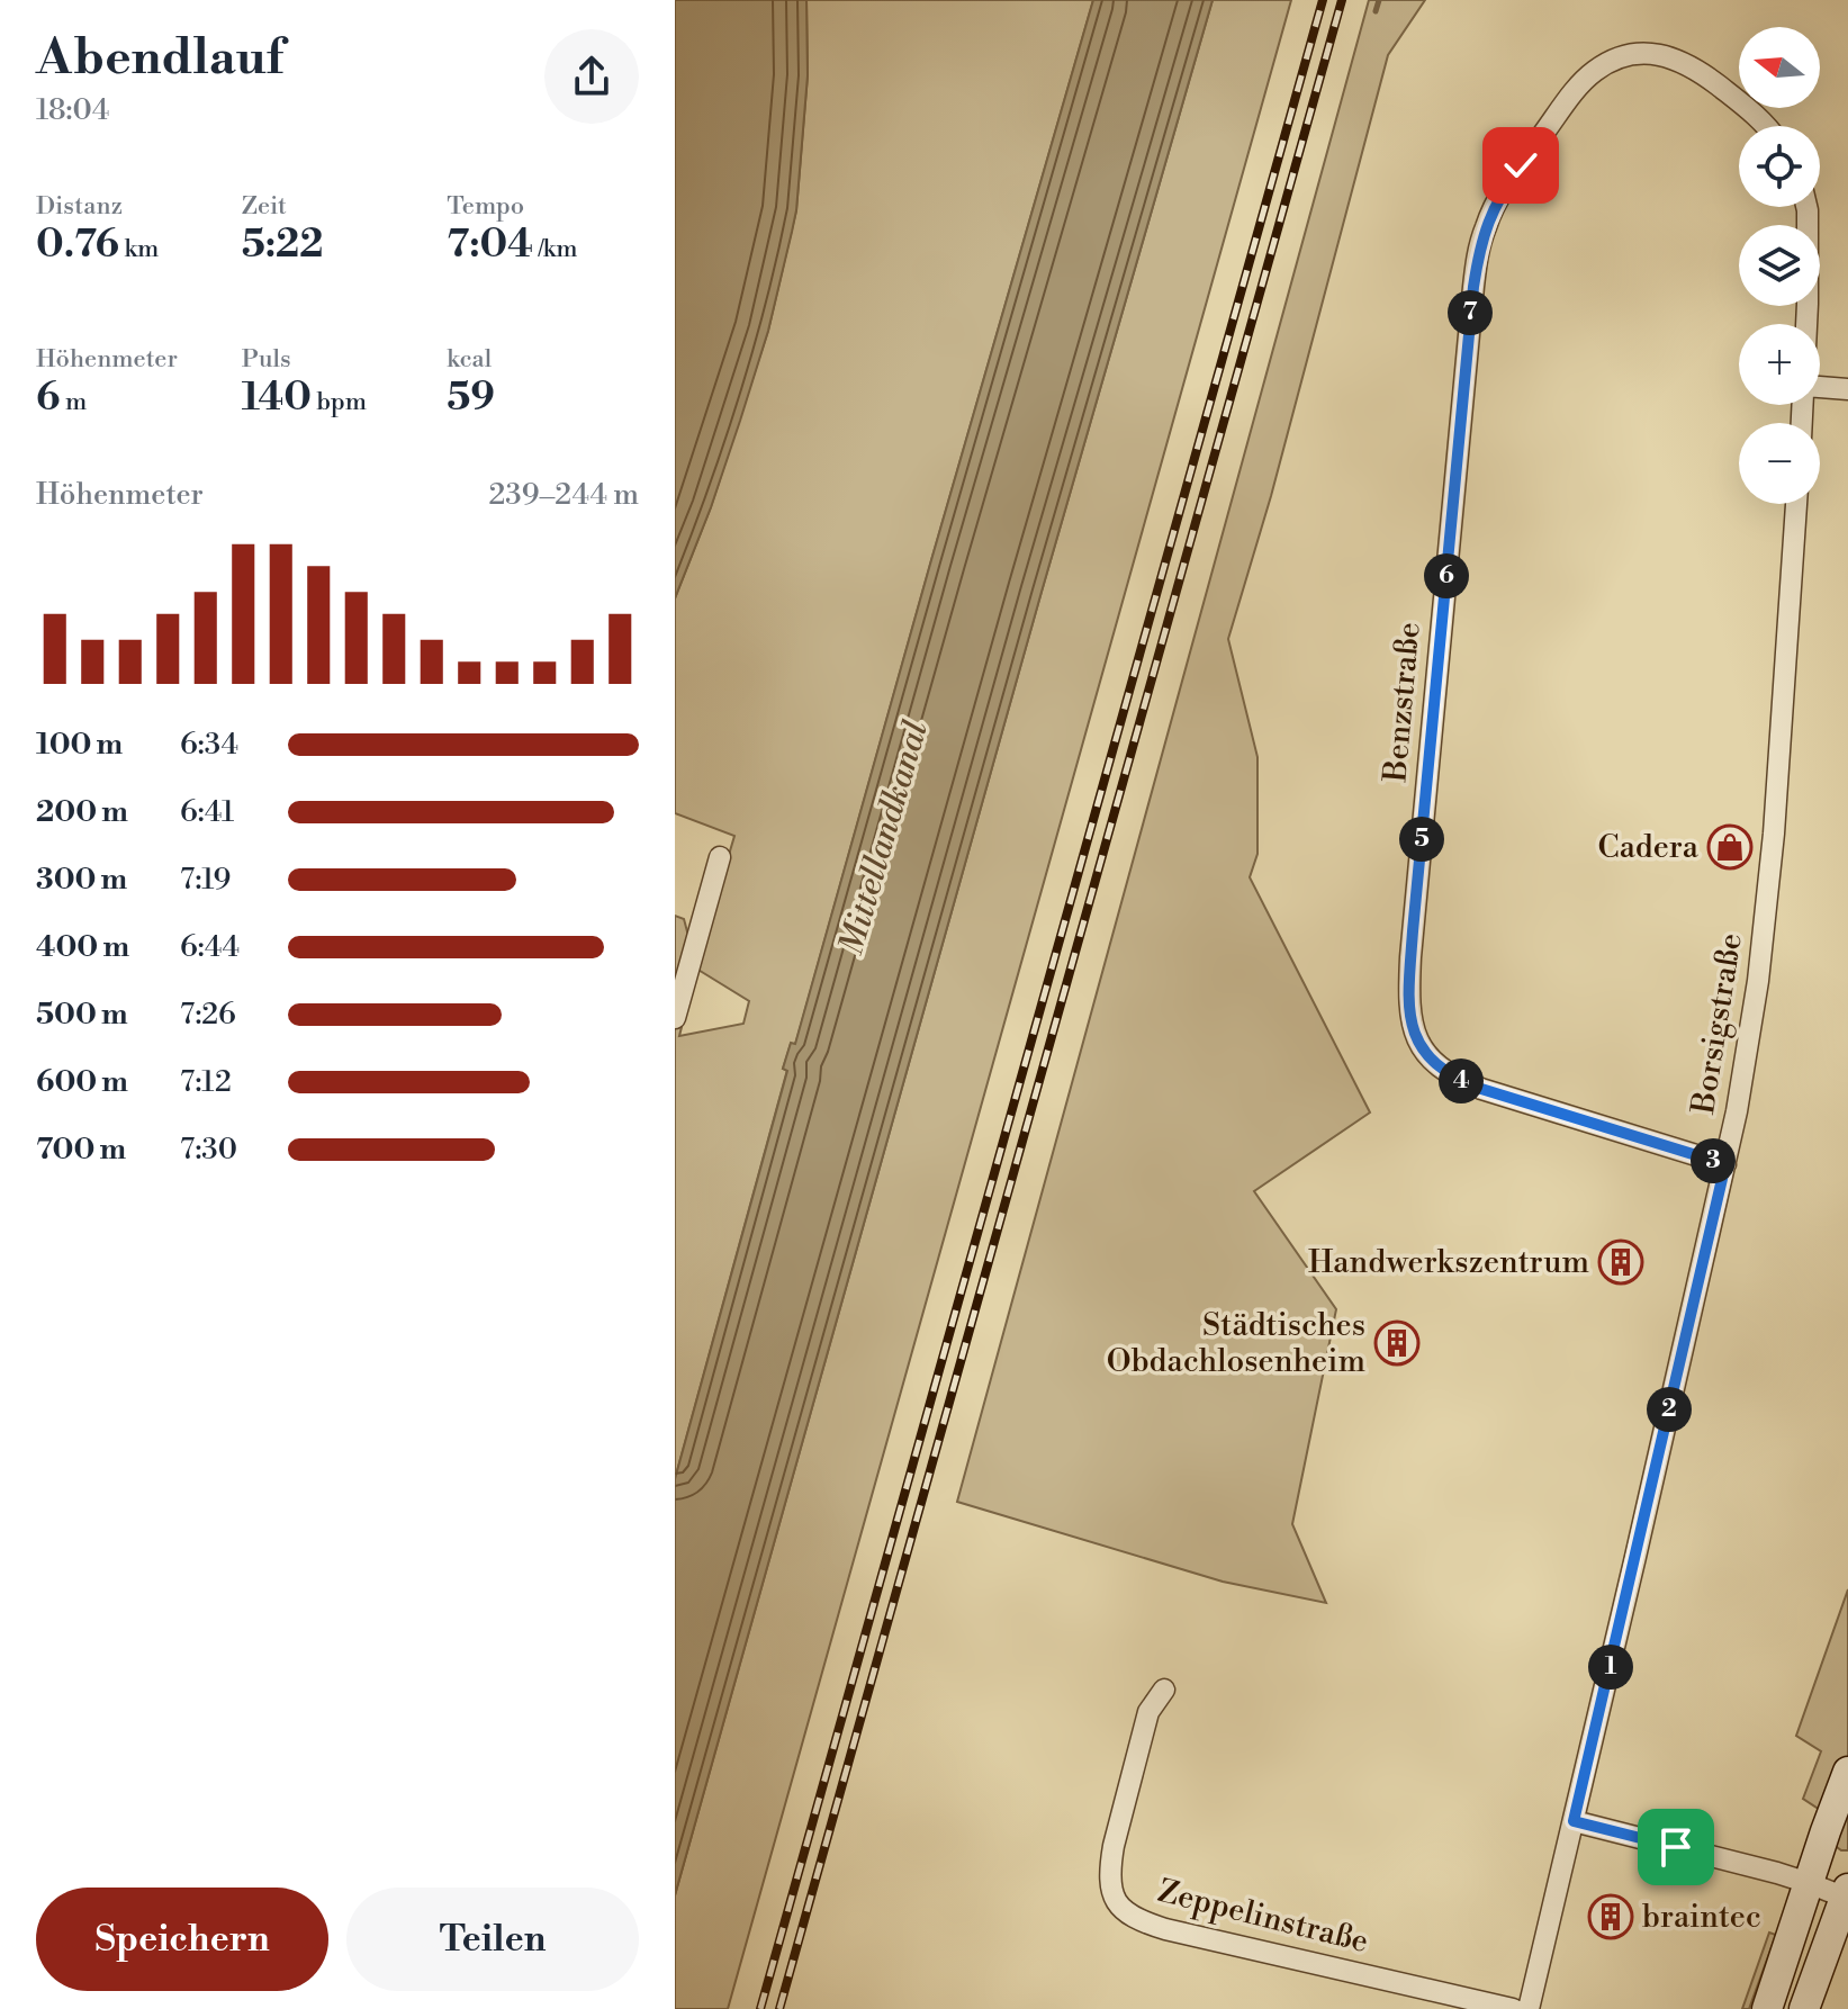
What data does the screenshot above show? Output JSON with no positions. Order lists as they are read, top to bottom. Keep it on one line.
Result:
{"streets":{"street":["Benzstraße","Borsigstraße","Zeppelinstraße"]},"crossings":[["Benzstraße","Borsigstraße"]],"water":["Mittellandkanal"],"places":{"shop":["Cadera"],"building":["Handwerkszentrum","Städtisches Obdachlosenheim","braintec"]},"north":"left","page":{"heading":["Abendlauf","18:04"],"map_buttons":["+","−"],"stats":[["Distanz","0.76 km"],["Zeit","5:22"],["Tempo","7:04 /km"],["Höhenmeter","6 m"],["Puls","140 bpm"],["kcal","59"]],"pins":["7","6","5","4","3","2","1"],"chart":["Höhenmeter","239–244 m"],"list":[{"name":"100 m","note":"6:34"},{"name":"200 m","note":"6:41"},{"name":"300 m","note":"7:19"},{"name":"400 m","note":"6:44"},{"name":"500 m","note":"7:26"},{"name":"600 m","note":"7:12"},{"name":"700 m","note":"7:30"}],"buttons":["Speichern","Teilen"]}}
